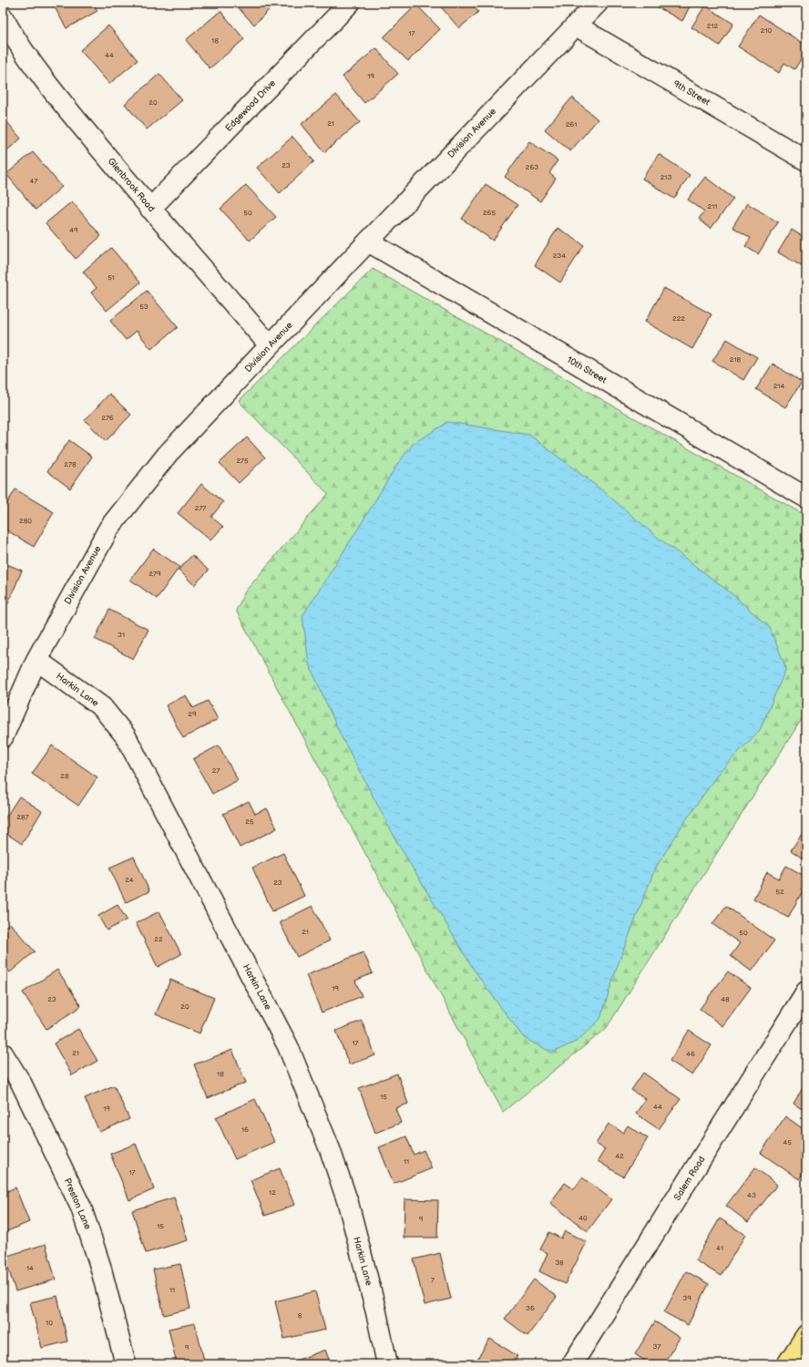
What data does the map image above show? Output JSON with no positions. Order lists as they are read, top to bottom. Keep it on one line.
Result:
{"streets":{"street":["9th Street","Edgewood Drive","Division Avenue","Glenbrook Road","10th Street","Harkin Lane","Salem Road","Preston Lane"]},"crossings":[["9th Street","Division Avenue"],["Edgewood Drive","Glenbrook Road"],["Division Avenue","Glenbrook Road"],["Division Avenue","10th Street"],["Division Avenue","Harkin Lane"]],"house_numbers":["212","210","17","18","44","19","20","21","261","23","263","213","47","211","50","265","49","234","51","53","222","218","214","276","275","278","277","280","279","31","29","27","28","287","25","24","23","52","21","50","22","19","23","48","20","17","21","46","18","15","44","19","16","45","42","11","17","12","43","40","9","15","41","38","14","7","11","39","36","8","10","37","9"]}
